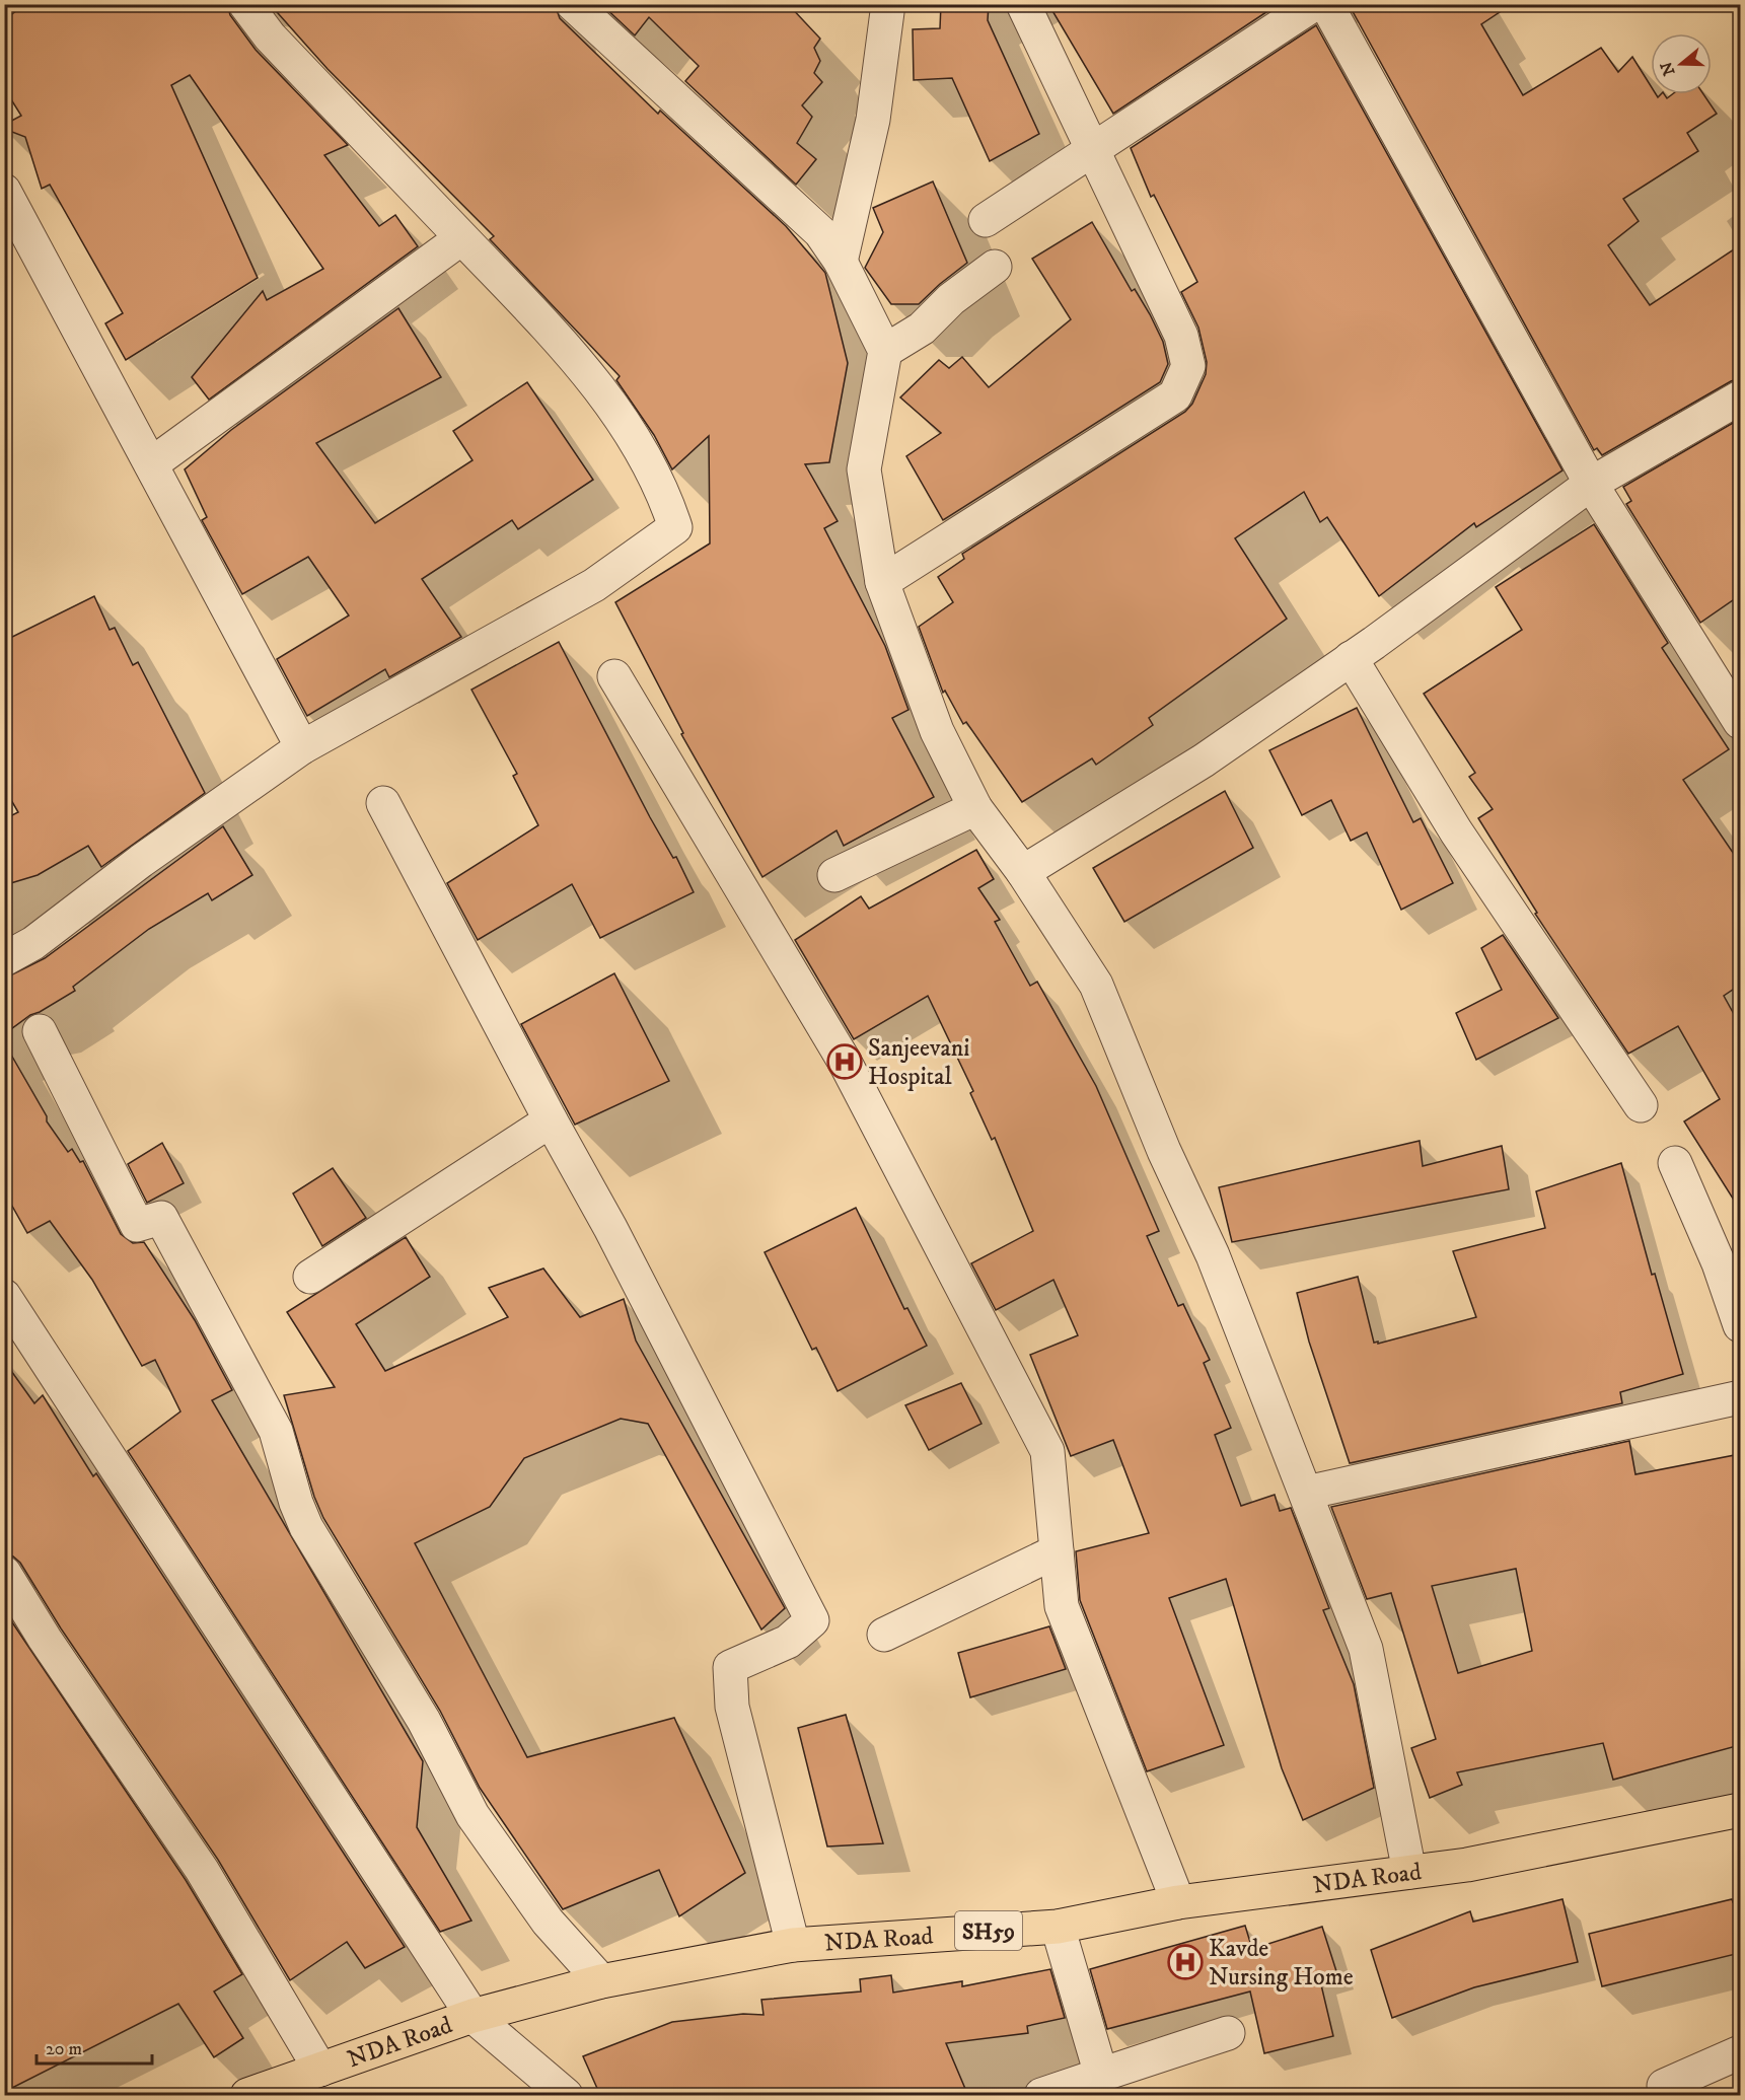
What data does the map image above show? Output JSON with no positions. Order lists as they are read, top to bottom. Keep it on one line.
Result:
{"streets":{"main road":["NDA Road","SH59"]},"places":{"hospital":["Sanjeevani Hospital","Kavde Nursing Home"]},"scale_bar":"20 m","north":"left"}
